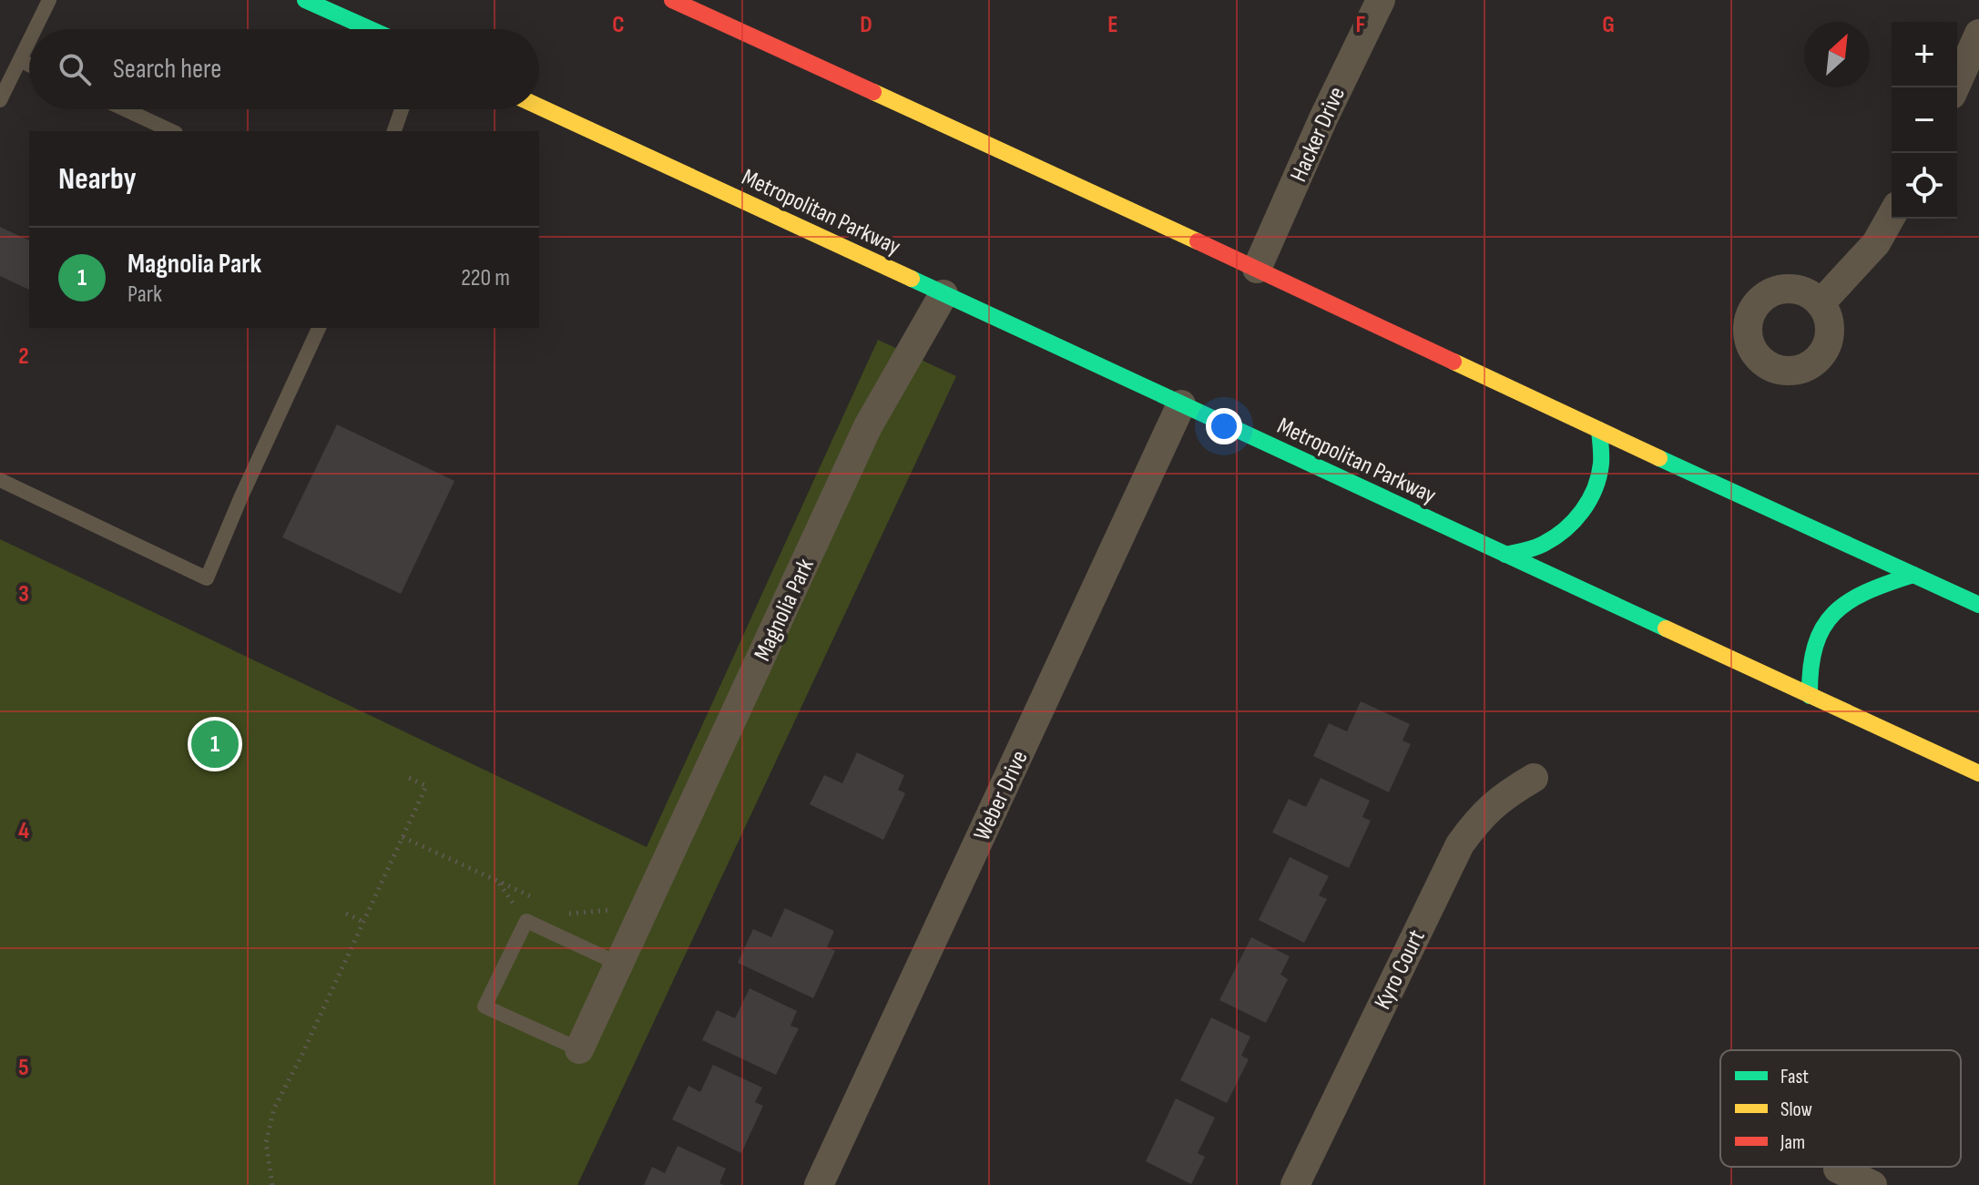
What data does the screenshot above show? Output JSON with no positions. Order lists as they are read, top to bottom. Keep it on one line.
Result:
{"streets":{"main road":["Metropolitan Parkway"],"street":["Hacker Drive","Magnolia Park","Weber Drive","Kyro Court"]},"crossings":[["Metropolitan Parkway","Magnolia Park"],["Metropolitan Parkway","Weber Drive"]],"legend":["Fast","Slow","Jam"],"north":"top right","page":{"map_buttons":["+","−"],"search":"Search here","heading":"Nearby","list":[{"mark":"1","name":"Magnolia Park","note":"Park","value":"220 m"}],"pins":"1"},"grid":{"columns":["C","D","E","F","G"],"rows":["2","3","4","5"]}}
